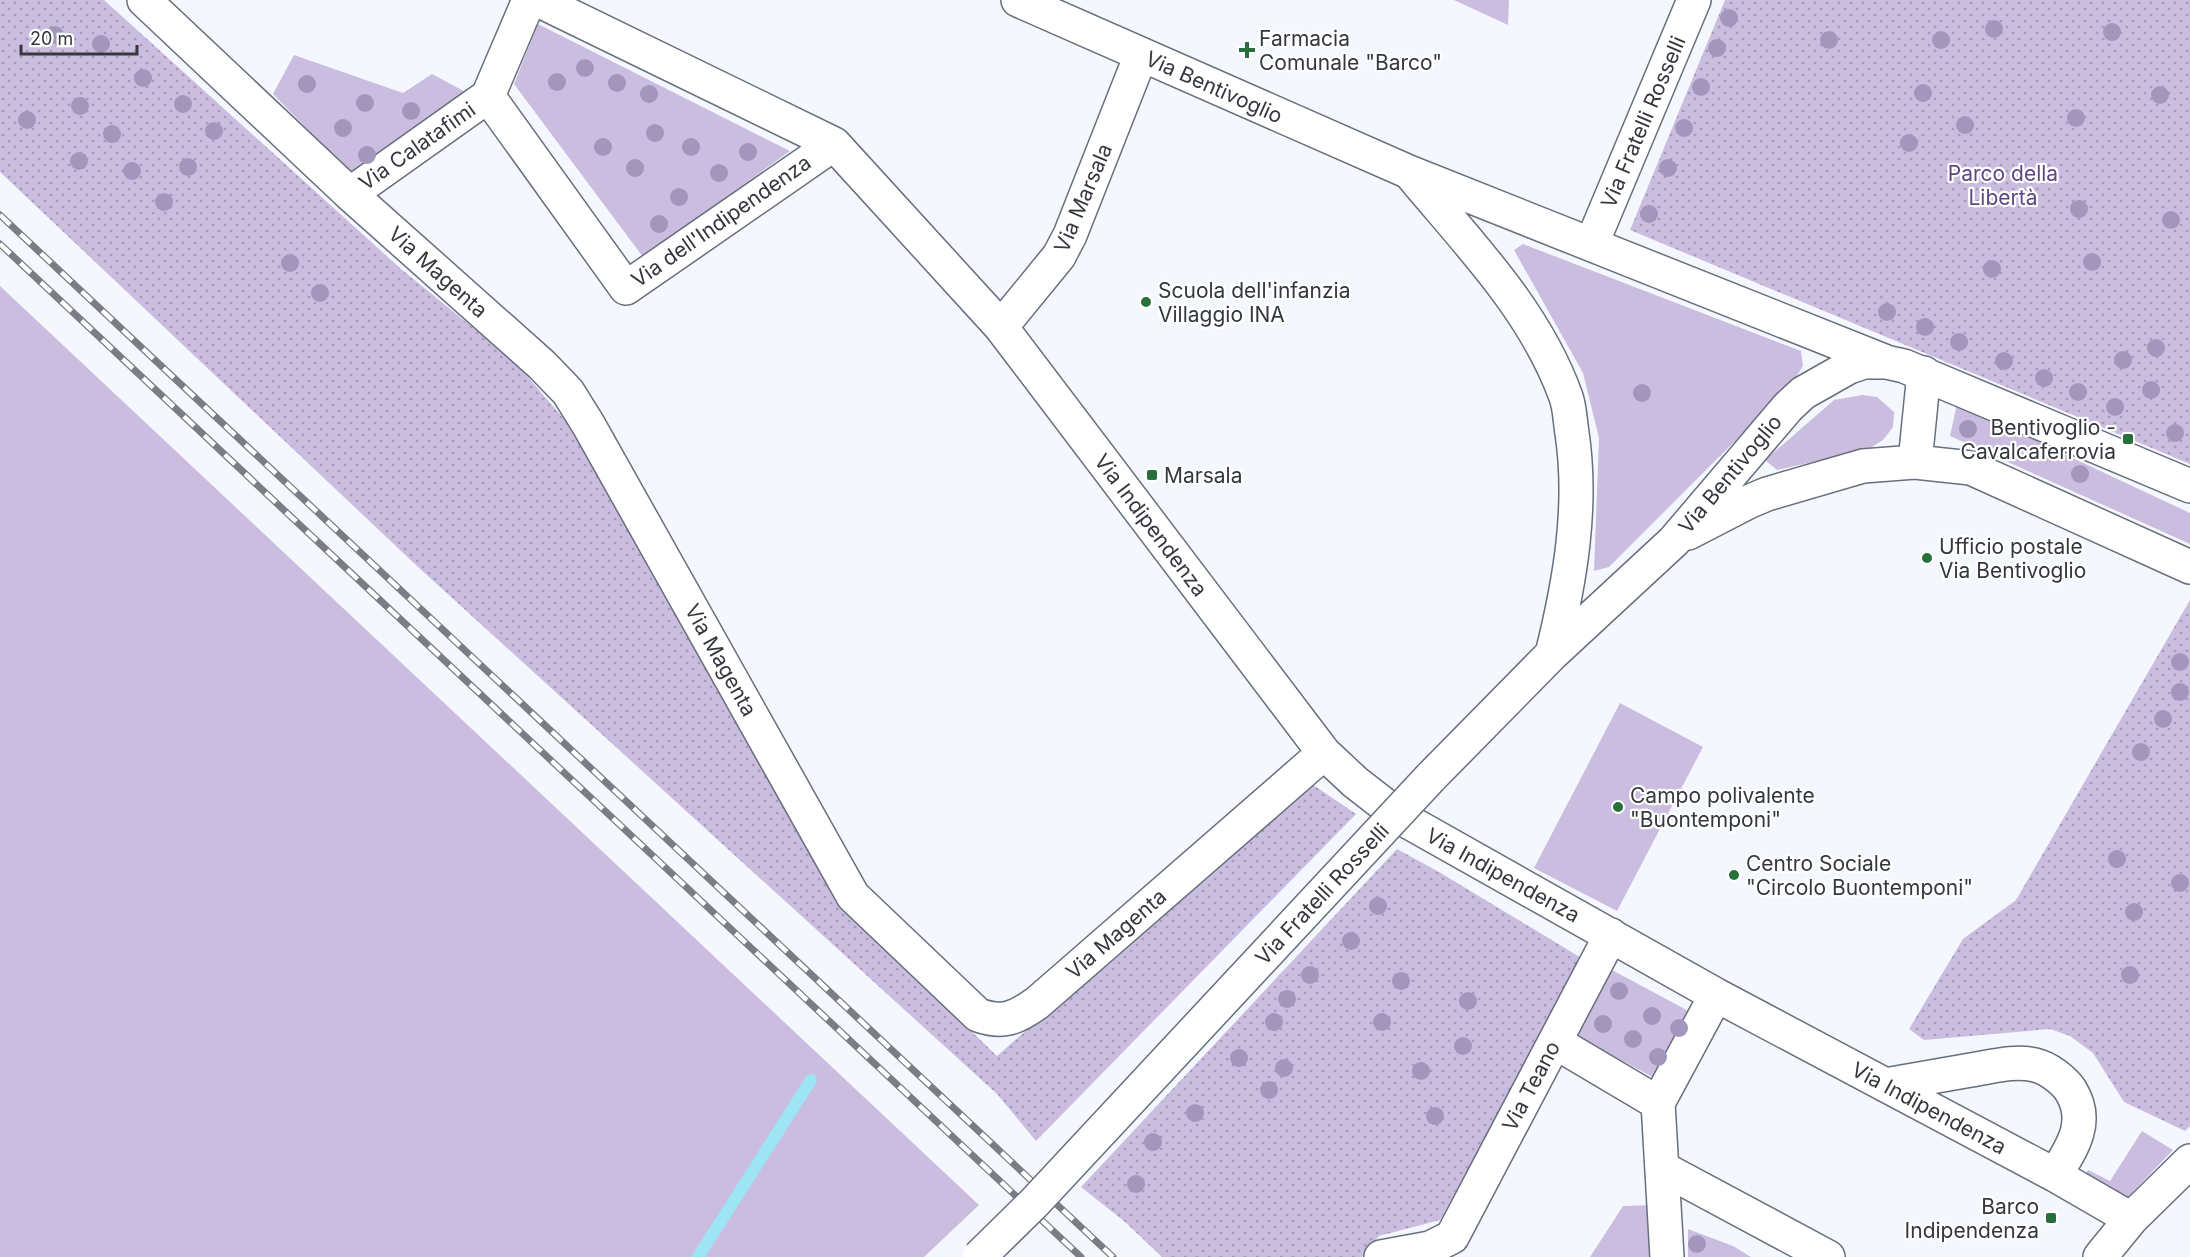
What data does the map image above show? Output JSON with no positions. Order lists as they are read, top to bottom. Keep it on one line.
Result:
{"streets":{"street":["Via Bentivoglio","Via Fratelli Rosselli","Via Calatafimi","Via Marsala","Via dell'Indipendenza","Via Magenta","Via Indipendenza","Via Teano"]},"crossings":[["Via Bentivoglio","Via Fratelli Rosselli"],["Via Bentivoglio","Via Marsala"],["Via Calatafimi","Via dell'Indipendenza"],["Via Calatafimi","Via Magenta"],["Via Marsala","Via dell'Indipendenza"],["Via Marsala","Via Indipendenza"],["Via dell'Indipendenza","Via Indipendenza"],["Via Magenta","Via Indipendenza"],["Via Indipendenza","Via Teano"]],"parks":["Parco della Libertà"],"places":{"health":["Farmacia Comunale \"Barco\""],"other":["Scuola dell'infanzia Villaggio INA","Ufficio postale Via Bentivoglio","Campo polivalente \"Buontemponi\"","Centro Sociale \"Circolo Buontemponi\""],"transit":["Bentivoglio - Cavalcaferrovia","Marsala","Barco Indipendenza"]},"scale_bar":"20 m"}
